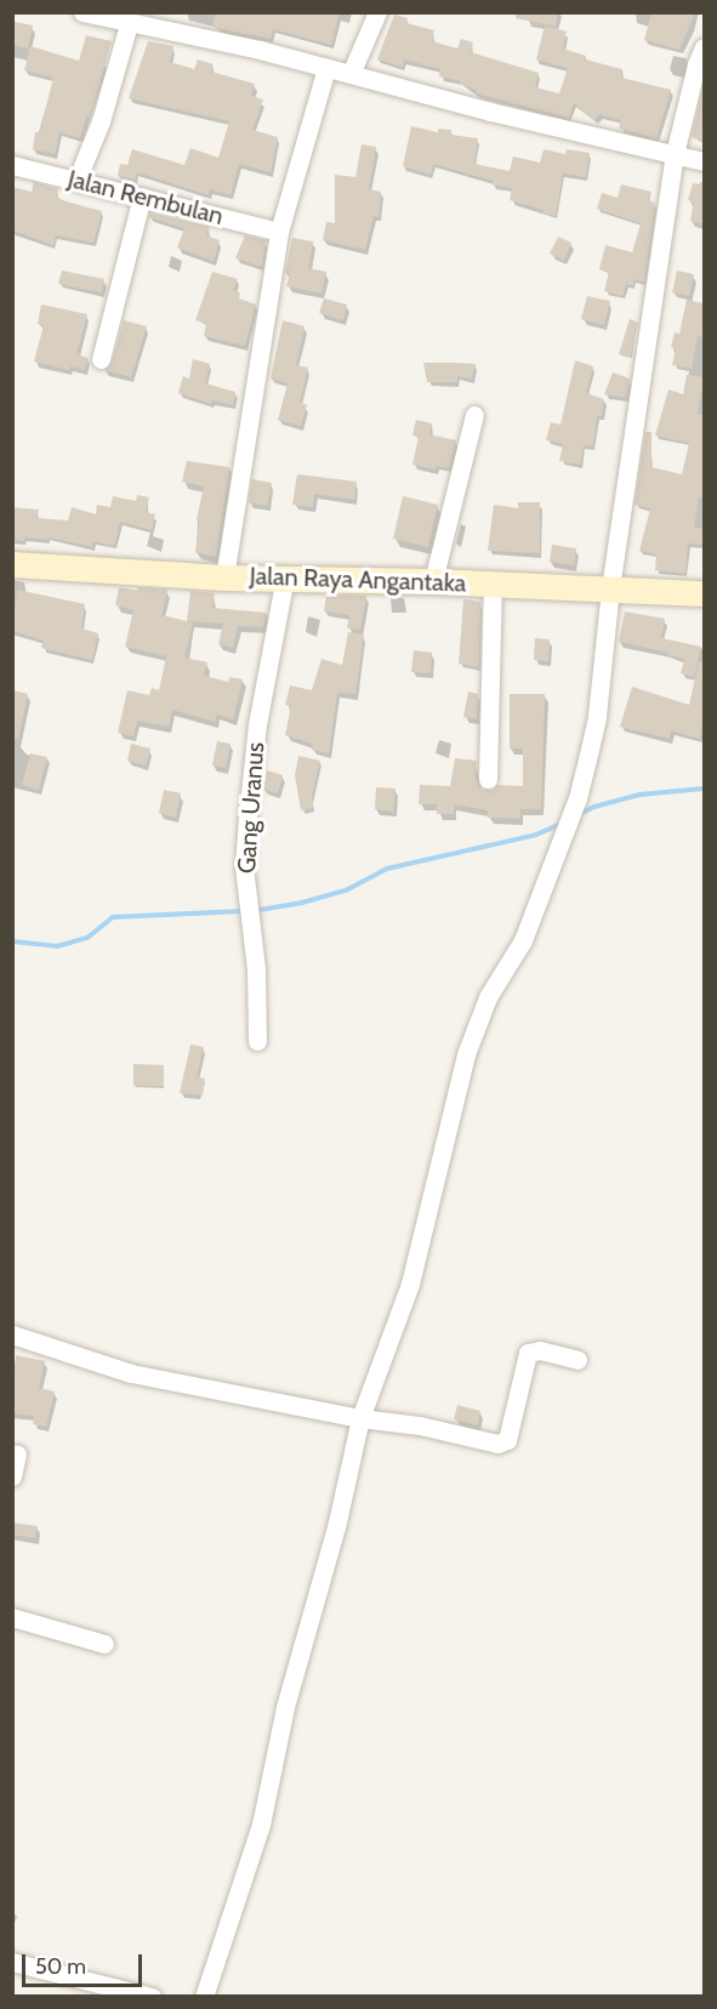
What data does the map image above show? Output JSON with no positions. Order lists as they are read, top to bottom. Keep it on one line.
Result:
{"streets":{"main road":["Jalan Raya Angantaka"],"street":["Jalan Rembulan","Gang Uranus"]},"crossings":[["Jalan Raya Angantaka","Gang Uranus"]],"scale_bar":"50 m"}
